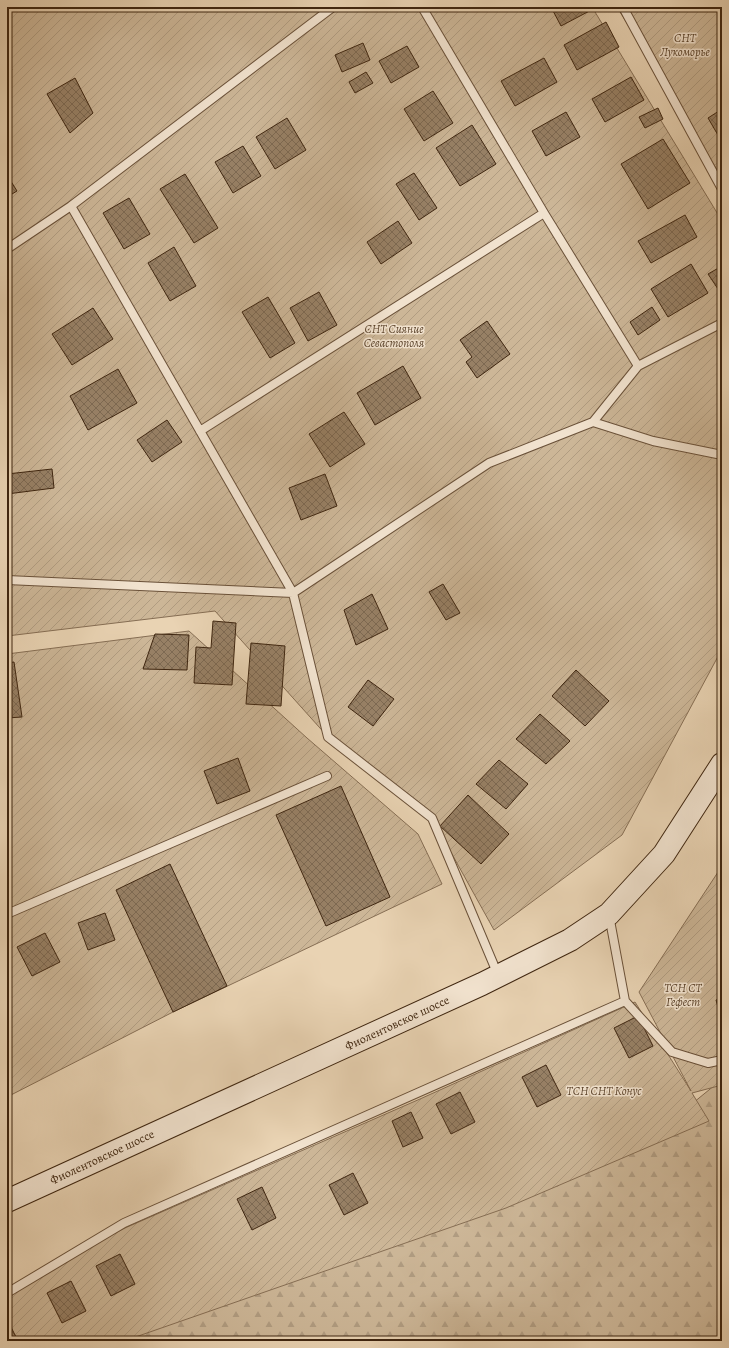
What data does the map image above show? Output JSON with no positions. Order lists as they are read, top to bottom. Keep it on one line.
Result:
{"streets":{"main road":["Фиолентовское шоссе"]},"parks":["СНТ Лукоморье","СНТ Сияние Севастополя","ТСН СТ Гефест","ТСН СНТ Конус"]}
